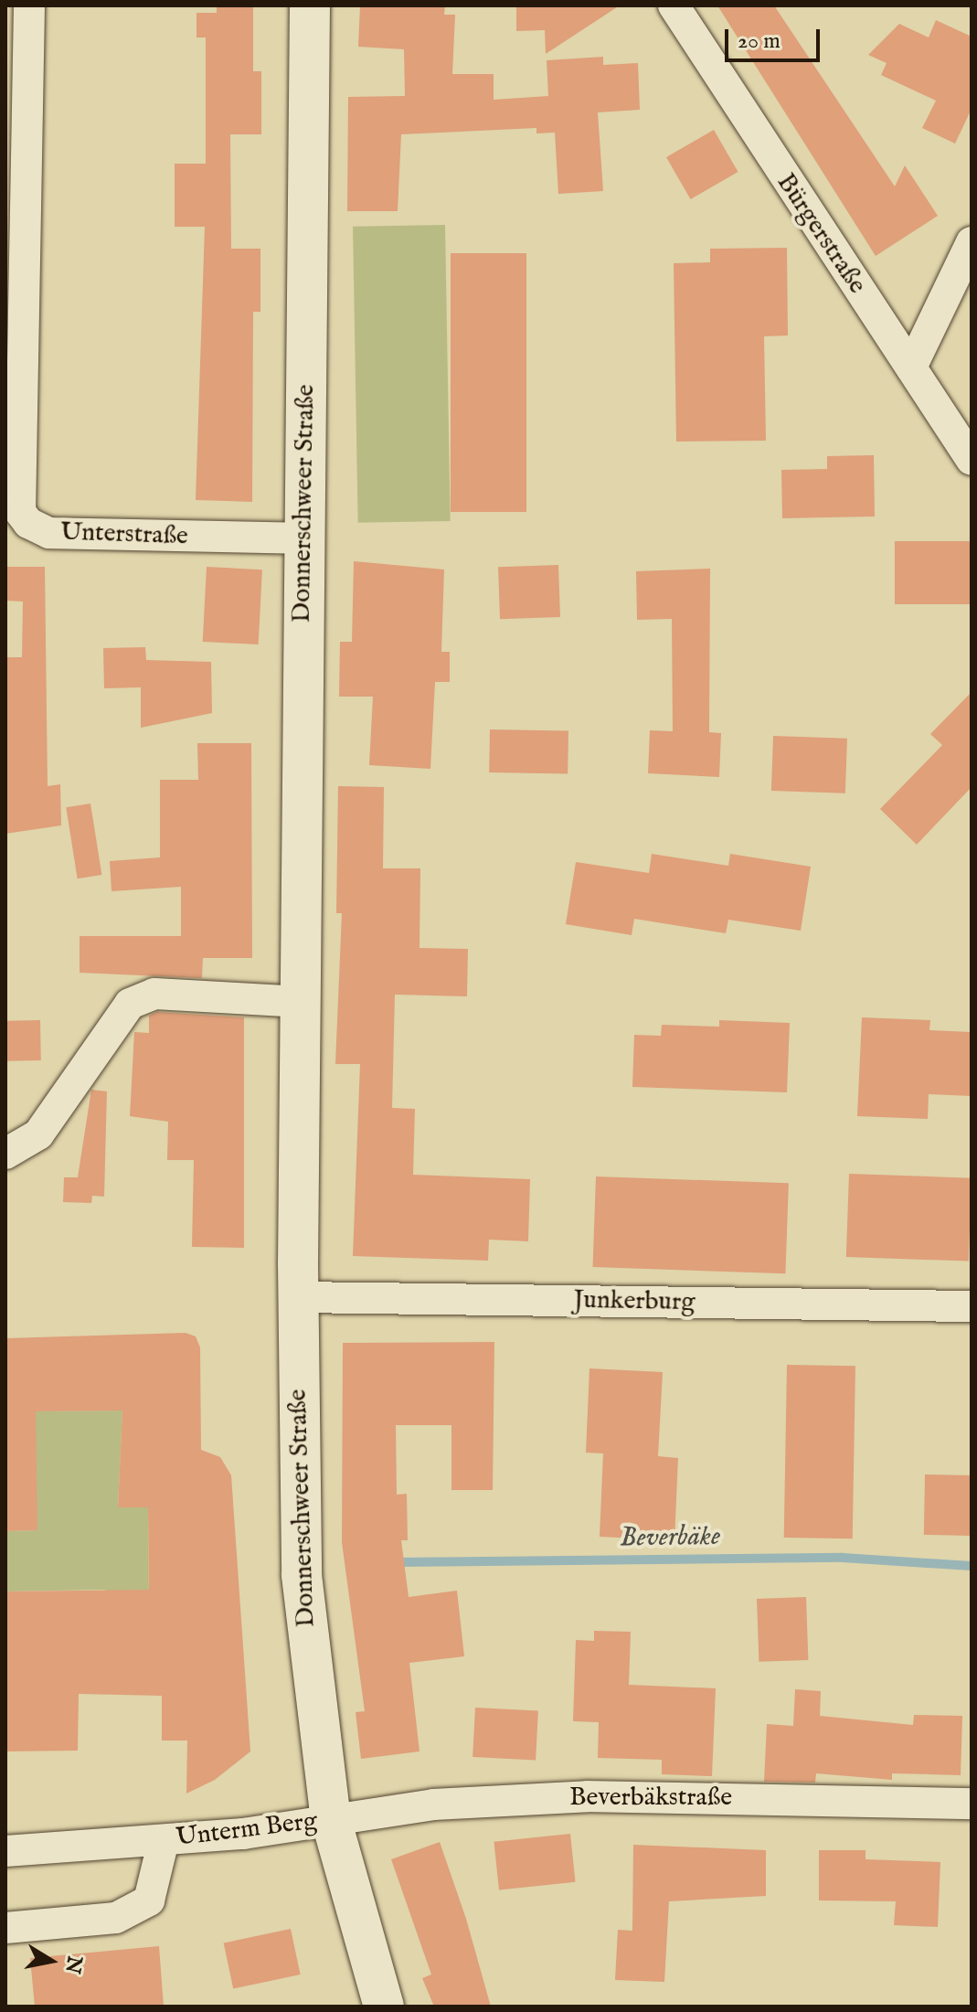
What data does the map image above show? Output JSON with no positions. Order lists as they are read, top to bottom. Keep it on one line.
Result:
{"streets":{"main road":["Donnerschweer Straße"],"street":["Bürgerstraße","Unterstraße","Junkerburg","Beverbäkstraße","Unterm Berg"]},"crossings":[["Donnerschweer Straße","Unterstraße"],["Donnerschweer Straße","Junkerburg"],["Donnerschweer Straße","Beverbäkstraße"],["Donnerschweer Straße","Unterm Berg"],["Beverbäkstraße","Unterm Berg"]],"water":["Beverbäke"],"scale_bar":"20 m","north":"right"}
